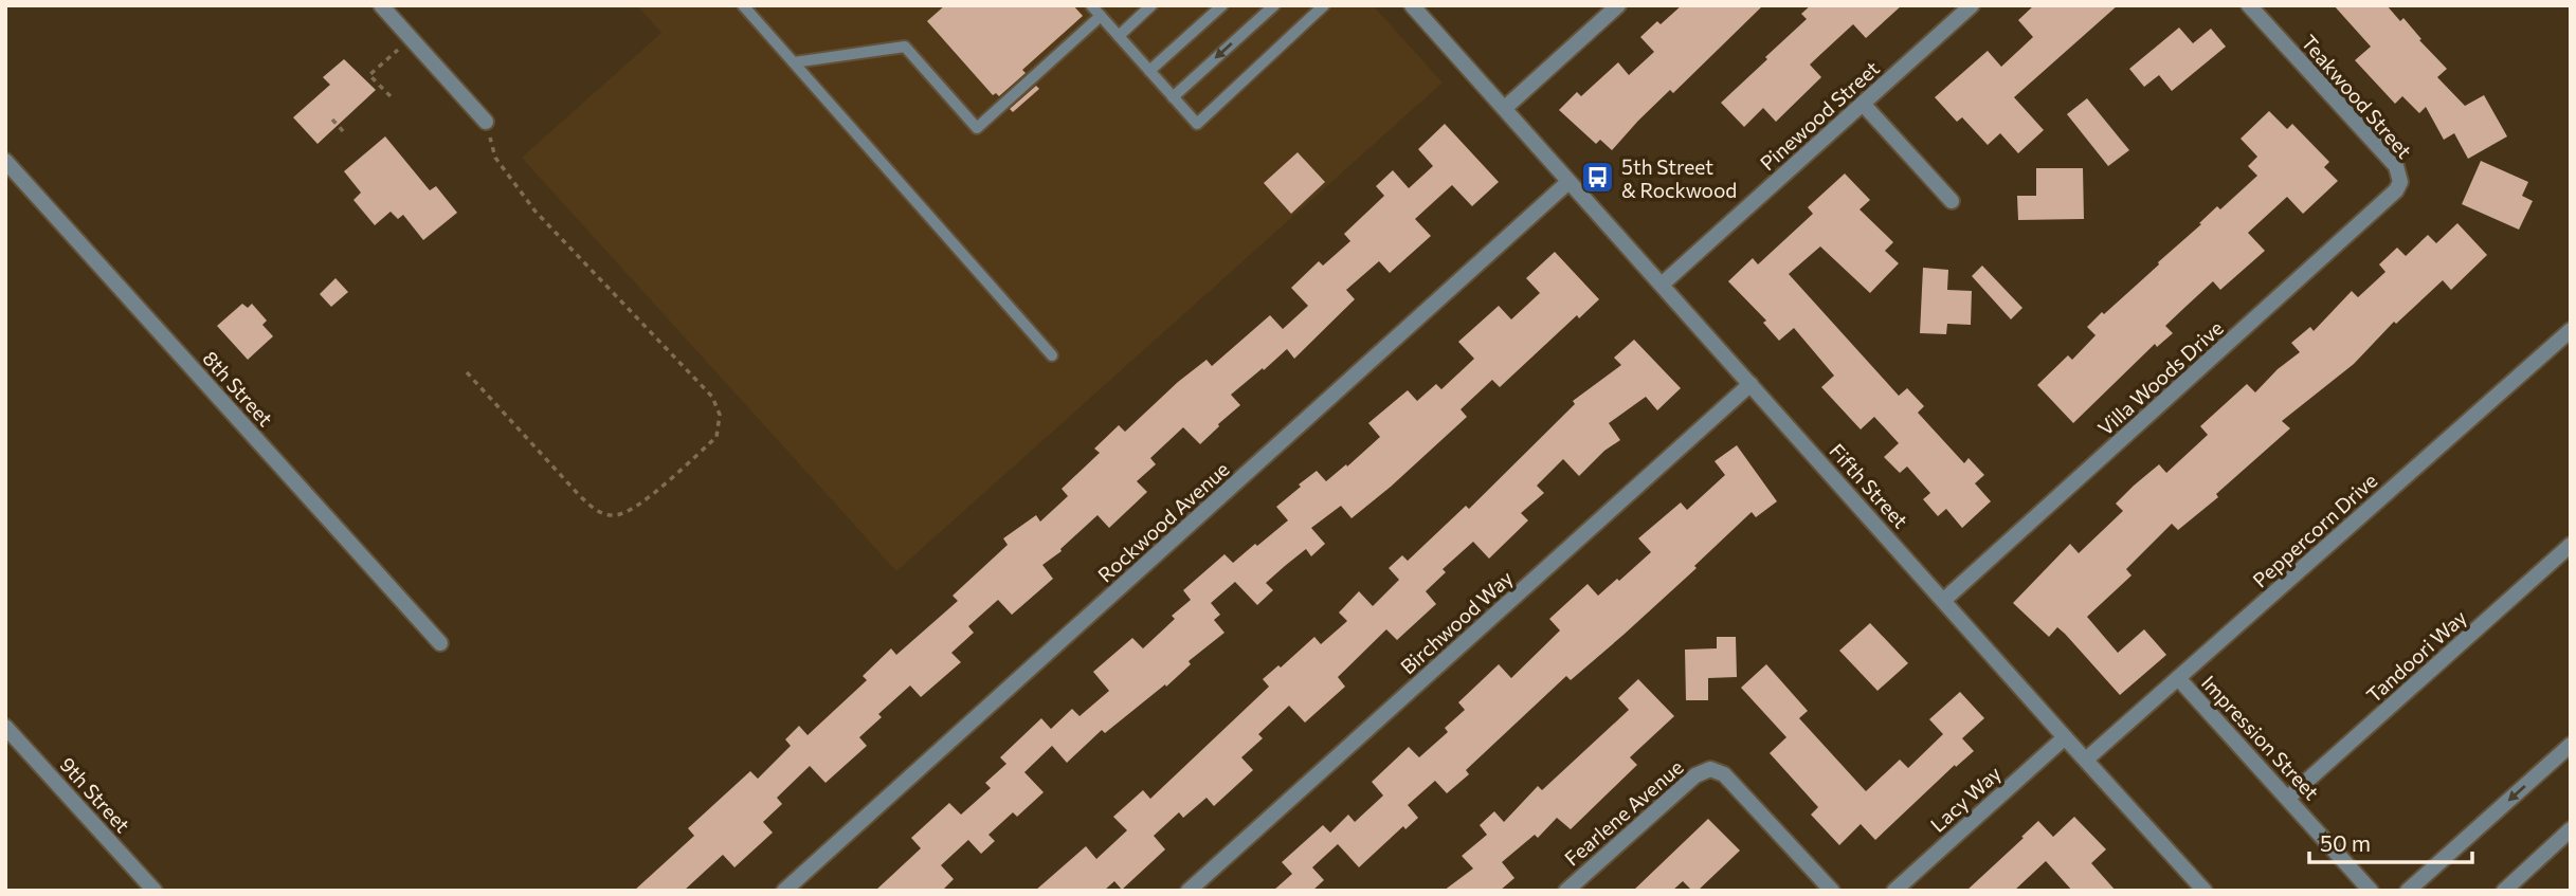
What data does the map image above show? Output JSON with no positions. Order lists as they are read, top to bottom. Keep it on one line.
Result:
{"streets":{"street":["Teakwood Street","Pinewood Street","Villa Woods Drive","8th Street","Fifth Street","Rockwood Avenue","Peppercorn Drive","Birchwood Way","Tandoori Way","Impression Street","9th Street","Lacy Way","Fearlene Avenue"]},"crossings":[["Teakwood Street","Villa Woods Drive"],["Pinewood Street","Fifth Street"],["Villa Woods Drive","Fifth Street"],["Fifth Street","Rockwood Avenue"],["Fifth Street","Peppercorn Drive"],["Fifth Street","Birchwood Way"],["Fifth Street","Lacy Way"],["Peppercorn Drive","Impression Street"],["Tandoori Way","Impression Street"]],"places":{"bus stop":["5th Street & Rockwood"]},"scale_bar":"50 m"}
